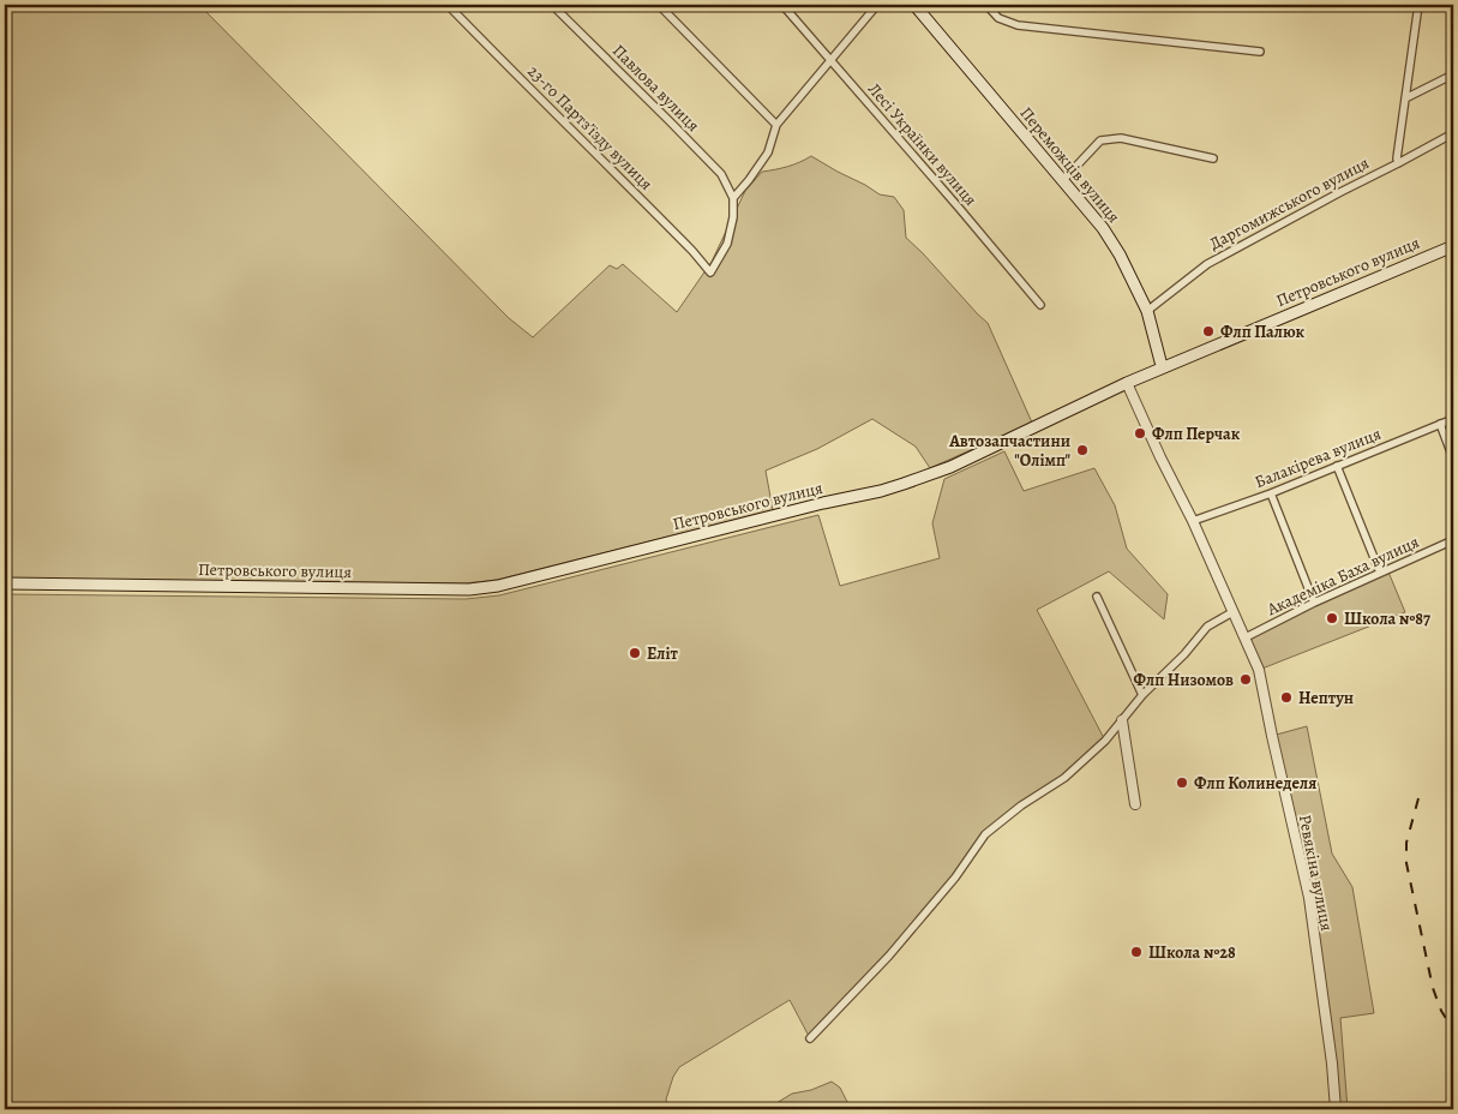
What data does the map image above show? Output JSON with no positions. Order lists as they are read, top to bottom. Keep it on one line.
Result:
{"streets":{"main road":["Переможців вулиця","Петровського вулиця"],"street":["Павлова вулиця","23-го Партз’їзду вулиця","Лесі Українки вулиця","Даргомижського вулиця","Балакірева вулиця","Академіка Баха вулиця","Ревякіна вулиця"]},"crossings":[["Павлова вулиця","23-го Партз’їзду вулиця"],["Переможців вулиця","Даргомижського вулиця"],["Переможців вулиця","Петровського вулиця"],["Петровського вулиця","Ревякіна вулиця"],["Балакірева вулиця","Ревякіна вулиця"],["Академіка Баха вулиця","Ревякіна вулиця"]],"places":["Флп Палюк","Флп Перчак","Автозапчастини \"Олімп\"","Школа №87","Еліт","Флп Низомов","Нептун","Флп Колинеделя","Школа №28"]}
